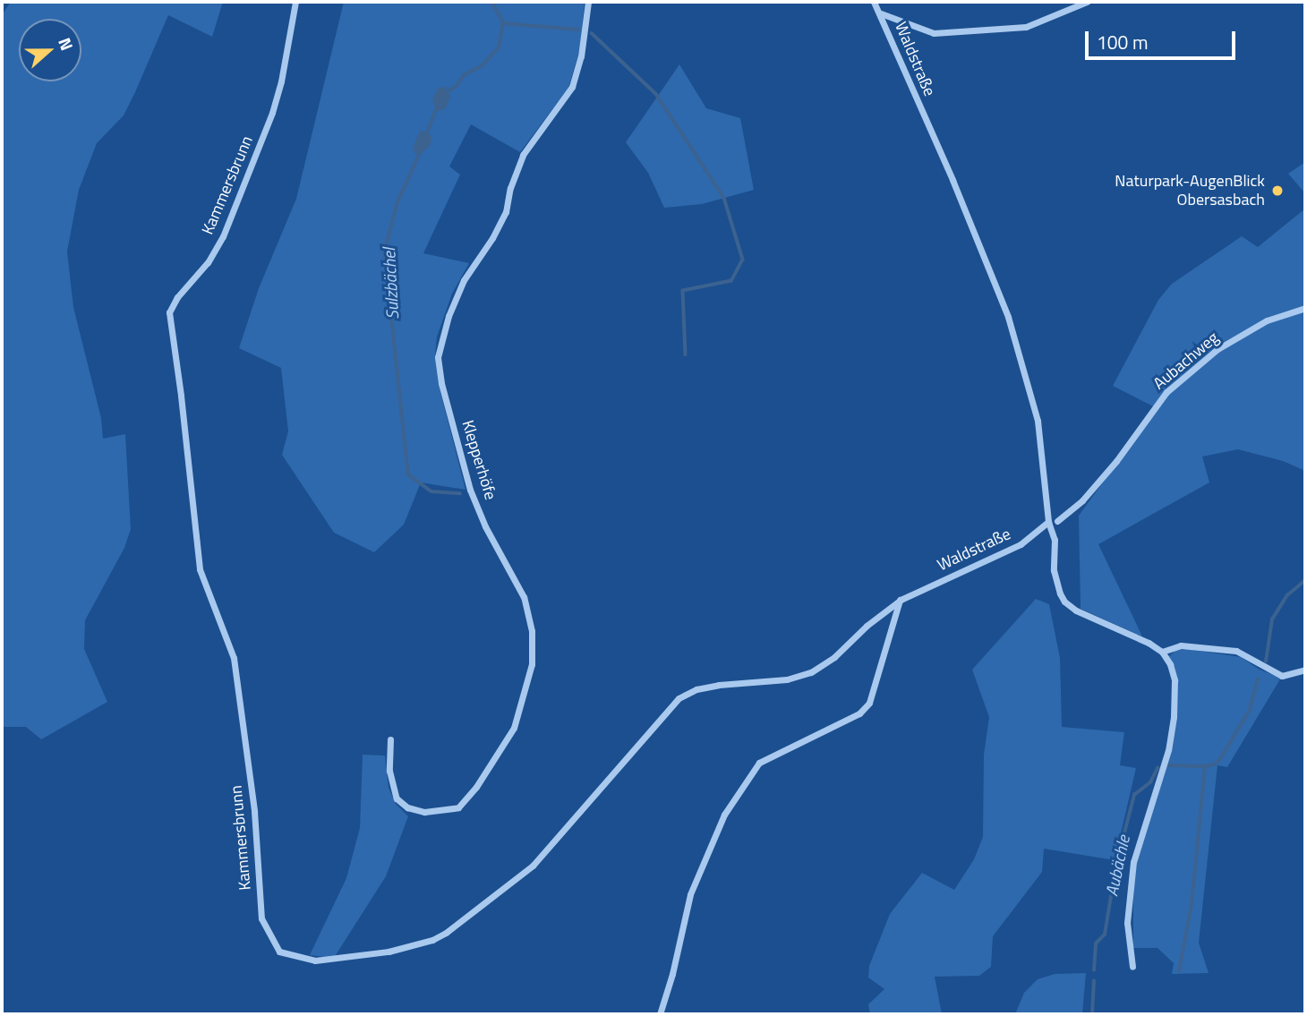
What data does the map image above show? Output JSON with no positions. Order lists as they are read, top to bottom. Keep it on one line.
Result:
{"streets":{"street":["Waldstraße","Kammersbrunn","Aubachweg","Klepperhöfe"]},"crossings":[["Waldstraße","Kammersbrunn"]],"water":["Sulzbächel","Aubächle"],"places":["Naturpark-AugenBlick Obersasbach"],"scale_bar":"100 m","north":"right"}
